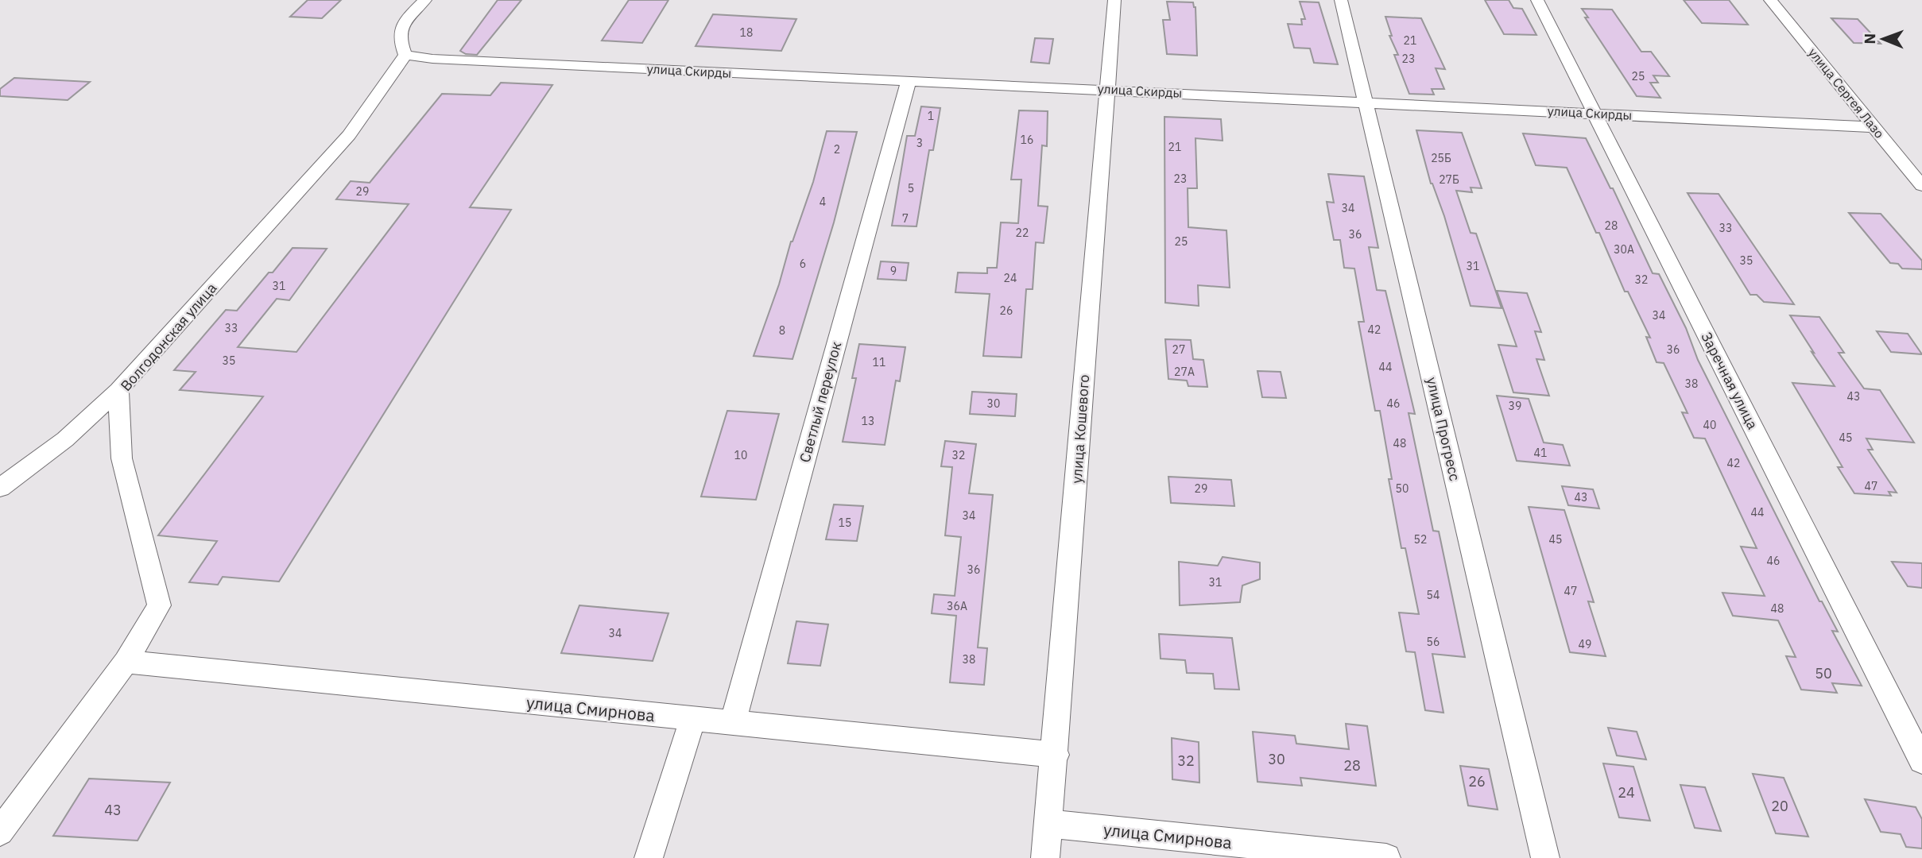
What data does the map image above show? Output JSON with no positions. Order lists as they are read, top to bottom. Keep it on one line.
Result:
{"streets":{"street":["улица Скирды","улица Сергея Лазо","Волгодонская улица","Заречная улица","Светлый переулок","улица Кошевого","улица Прогресс","улица Смирнова"]},"crossings":[["улица Скирды","улица Сергея Лазо"],["улица Скирды","Волгодонская улица"],["улица Скирды","Заречная улица"],["улица Скирды","Светлый переулок"],["улица Скирды","улица Кошевого"],["улица Скирды","улица Прогресс"],["Волгодонская улица","улица Смирнова"],["Светлый переулок","улица Смирнова"],["улица Кошевого","улица Смирнова"]],"house_numbers":["18","21","23","25","1","16","3","21","2","25Б","23","27Б","5","29","4","34","7","28","33","22","36","25","30А","35","6","31","9","24","32","31","26","34","33","42","8","27","36","35","11","44","27А","38","43","30","46","39","13","40","45","48","41","10","32","42","47","29","50","43","44","34","15","52","45","46","36","31","47","54","36А","48","34","56","49","38","50","30","32","28","26","24","20","43"],"north":"left"}
